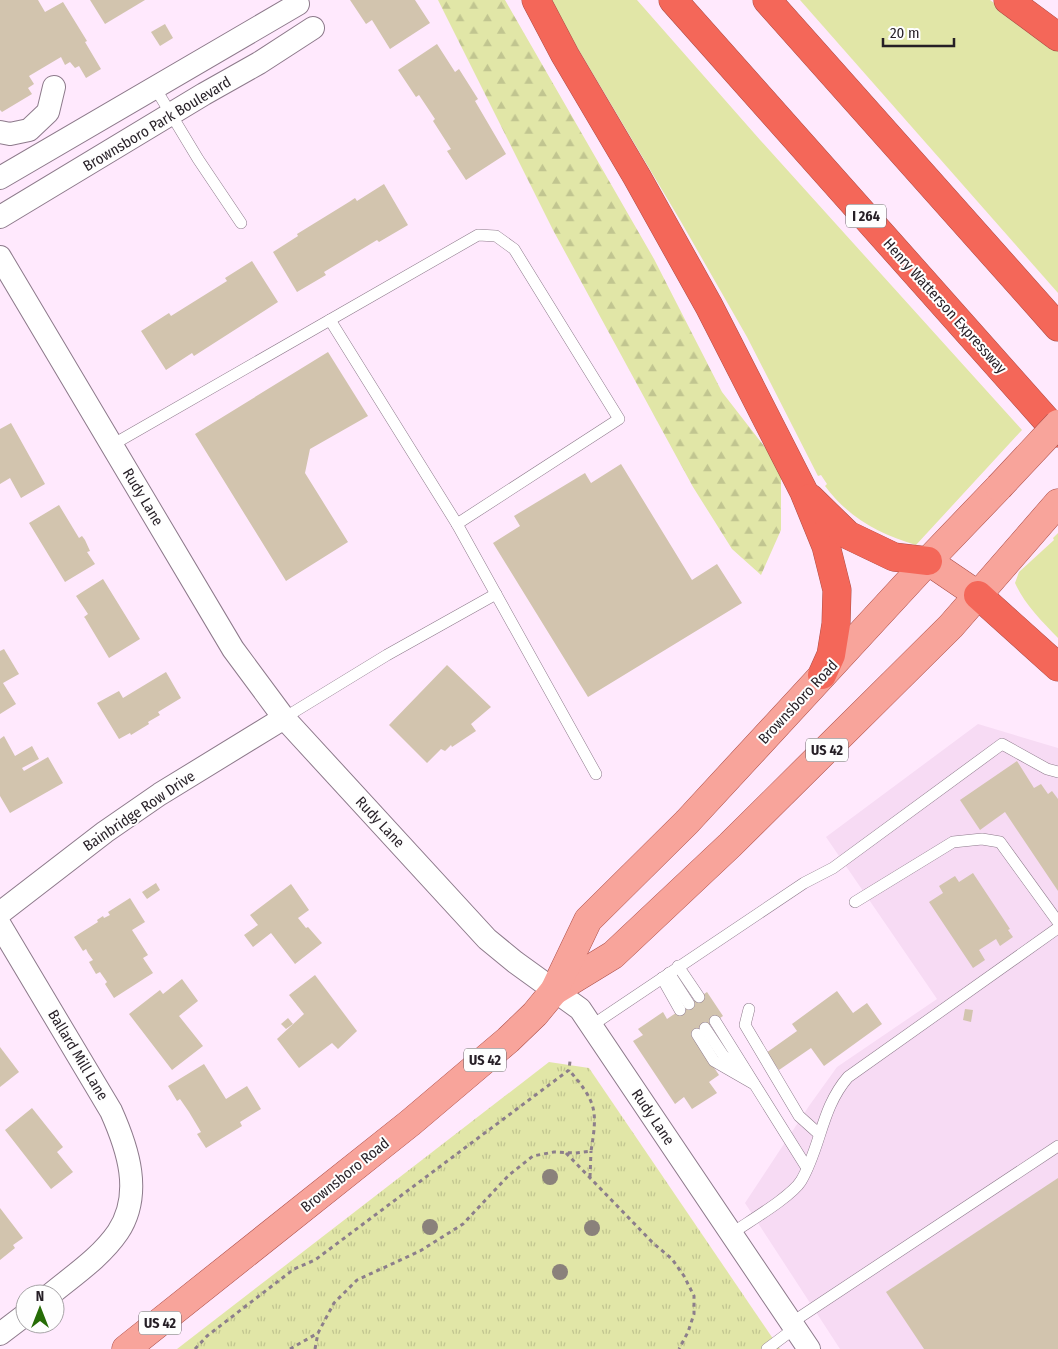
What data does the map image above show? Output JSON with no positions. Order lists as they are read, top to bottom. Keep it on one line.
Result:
{"streets":{"highway":["I 264","Henry Watterson Expressway"],"main road":["Brownsboro Road","US 42"],"street":["Brownsboro Park Boulevard","Rudy Lane","Bainbridge Row Drive","Ballard Mill Lane"]},"crossings":[["Rudy Lane","Brownsboro Road"],["Rudy Lane","Bainbridge Row Drive"]],"scale_bar":"20 m","north":"top"}
